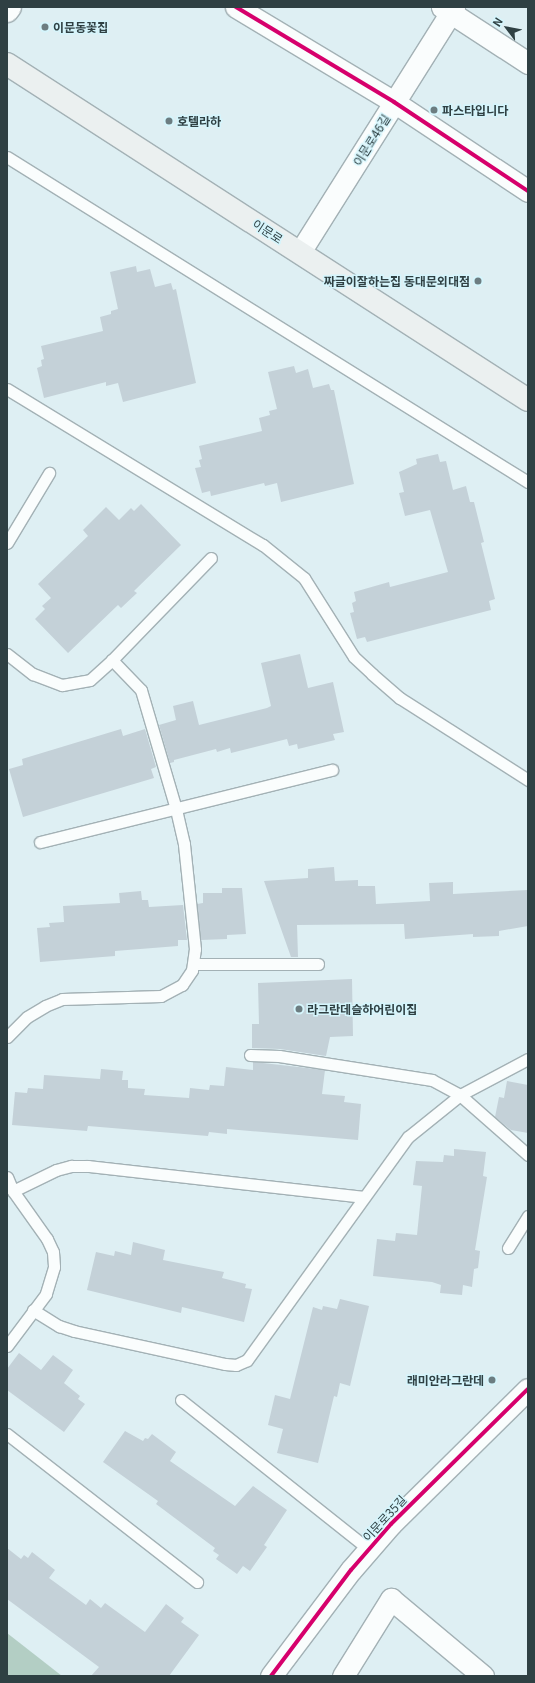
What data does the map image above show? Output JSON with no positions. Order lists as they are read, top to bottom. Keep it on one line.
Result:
{"streets":{"main road":["이문로"],"street":["이문로46길","이문로35길"]},"crossings":[["이문로46길","이문로"]],"places":["이문동꽃집","파스타입니다","호텔라하","짜글이잘하는집 동대문외대점","라그란데슬하어린이집","래미안라그란데"],"north":"top left"}
